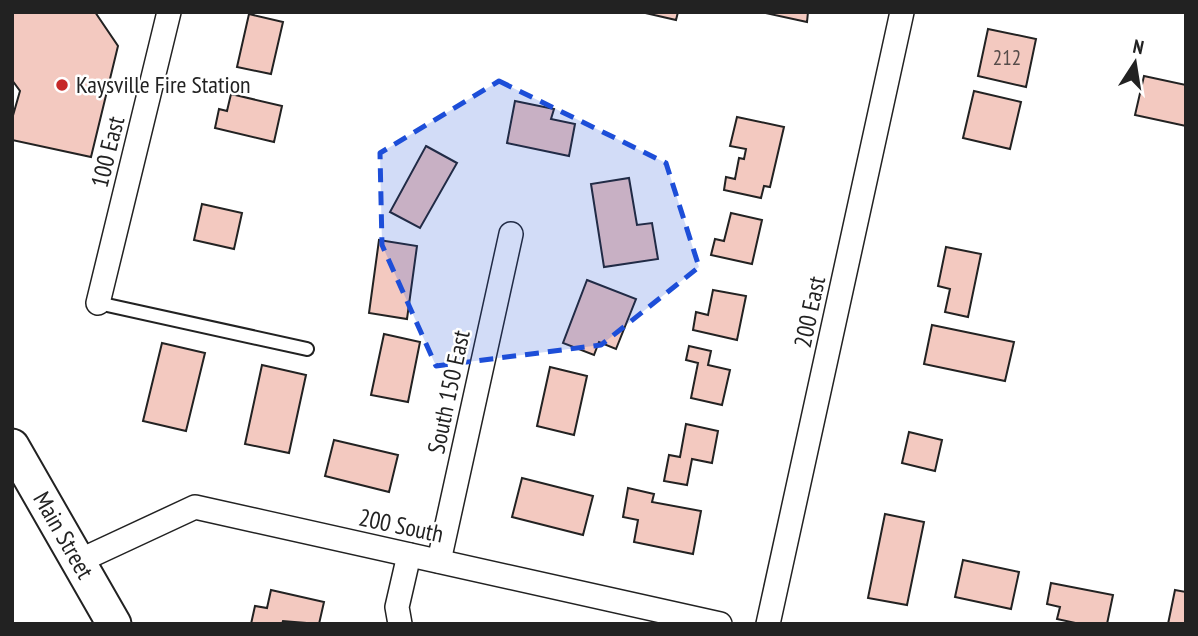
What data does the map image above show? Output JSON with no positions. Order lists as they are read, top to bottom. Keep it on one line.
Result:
{"streets":{"main road":["Main Street"],"street":["100 East","200 East","South 150 East","200 South"]},"crossings":[["South 150 East","200 South"],["200 South","Main Street"]],"places":["Kaysville Fire Station"],"house_numbers":["212"],"north":"top"}
